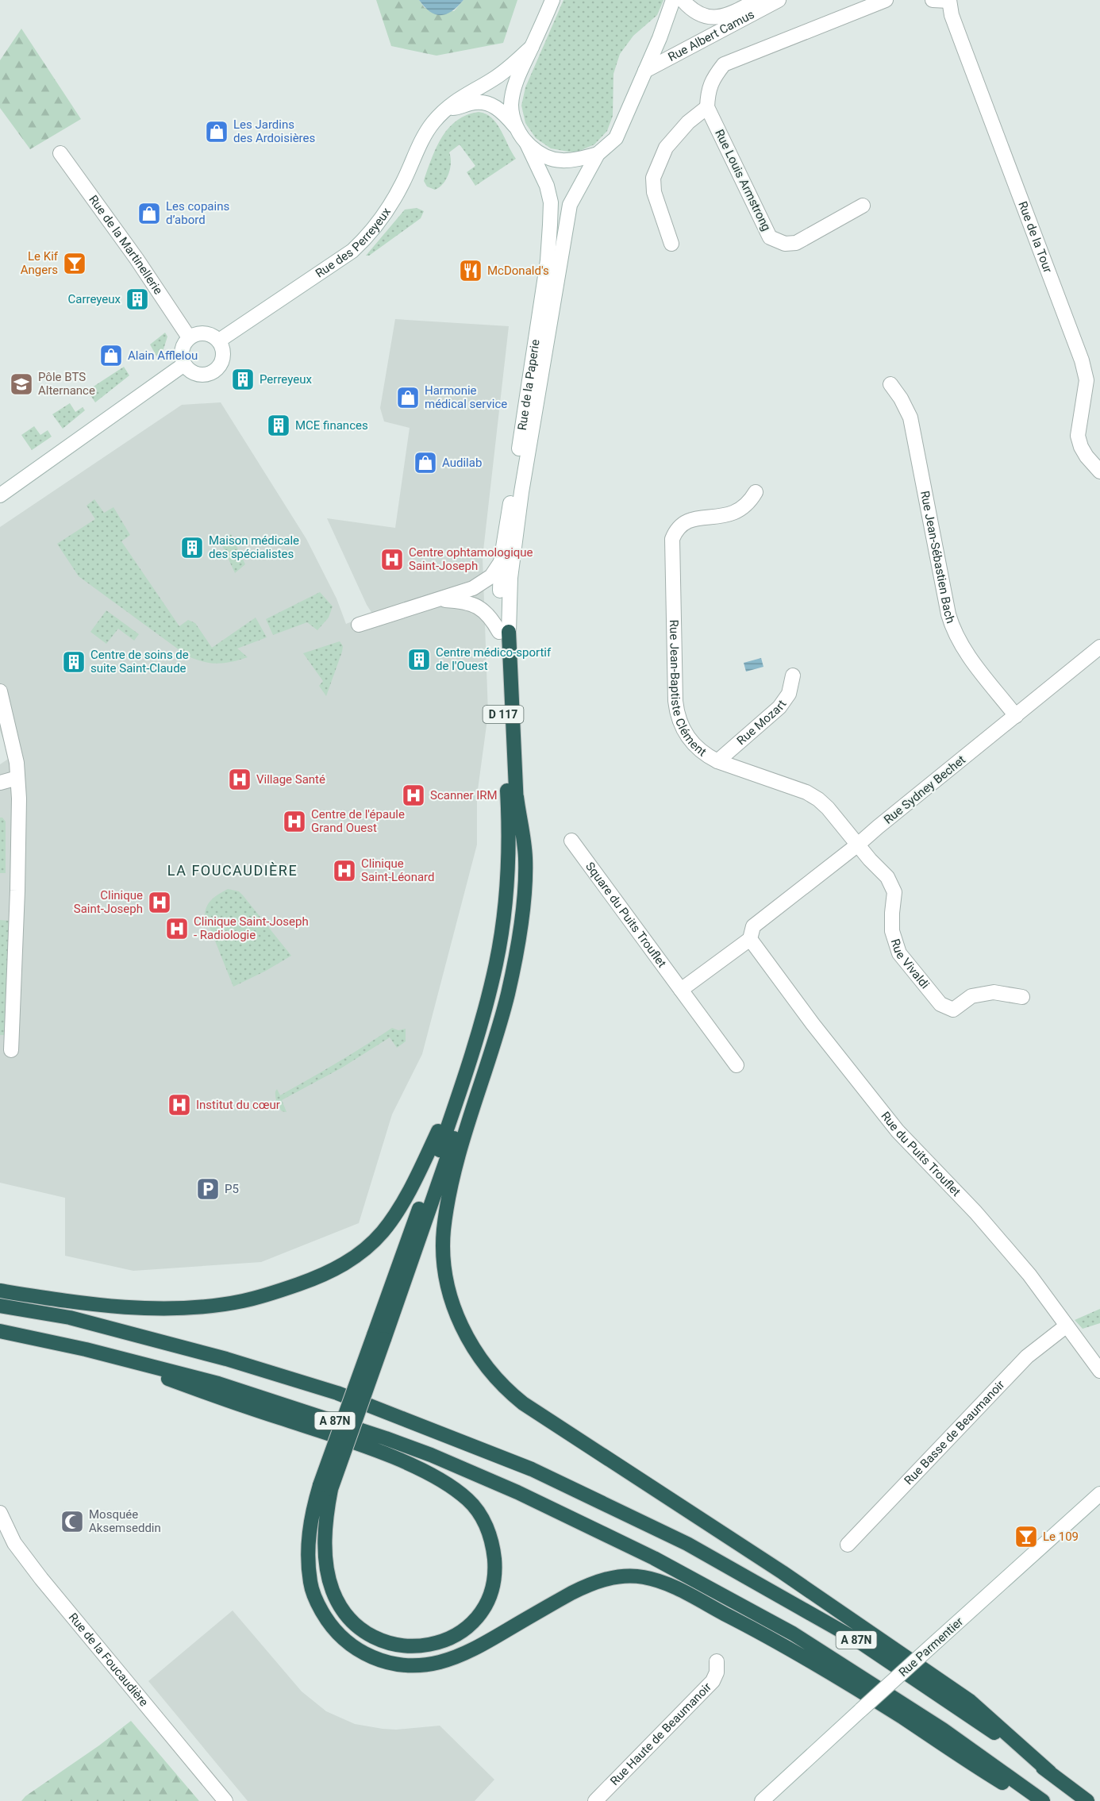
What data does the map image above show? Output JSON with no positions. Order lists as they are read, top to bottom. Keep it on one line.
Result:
{"streets":{"highway":["D 117","A 87N"],"street":["Rue Albert Camus","Rue Louis Armstrong","Rue de la Tour","Rue des Perreyeux","Rue de la Martinellerie","Rue de la Paperie","Rue Jean-Sébastien Bach","Rue Jean-Baptiste Clément","Rue Mozart","Rue Sydney Bechet","Square du Puits Trouflet","Rue Vivaldi","Rue du Puits Trouflet","Rue Basse de Beaumanoir","Rue Parmentier","Rue de la Foucaudière","Rue Haute de Beaumanoir"]},"crossings":[["Rue des Perreyeux","Rue de la Martinellerie"],["Rue de la Paperie","D 117"],["Rue Jean-Sébastien Bach","Rue Sydney Bechet"],["Rue Jean-Baptiste Clément","Rue Mozart"],["Rue Jean-Baptiste Clément","Rue Sydney Bechet"],["Rue Jean-Baptiste Clément","Rue Vivaldi"],["Rue Sydney Bechet","Rue Vivaldi"],["Rue Sydney Bechet","Rue du Puits Trouflet"],["Rue du Puits Trouflet","Rue Basse de Beaumanoir"]],"districts":["LA FOUCAUDIÈRE"],"places":{"shop":["Les Jardins des Ardoisières","Les copains d’abord","Alain Afflelou","Harmonie médical service","Audilab"],"bar":["Le Kif Angers","Le 109"],"restaurant":["McDonald's"],"building":["Carreyeux","Perreyeux","MCE finances","Maison médicale des spécialistes","Centre médico-sportif de l'Ouest","Centre de soins de suite Saint-Claude"],"school or university":["Pôle BTS Alternance"],"hospital":["Centre ophtamologique Saint-Joseph","Village Santé","Scanner IRM","Centre de l'épaule Grand Ouest","Clinique Saint-Léonard","Clinique Saint-Joseph","Clinique Saint-Joseph - Radiologie","Institut du cœur"],"parking":["P5"],"mosque":["Mosquée Aksemseddin"]}}
